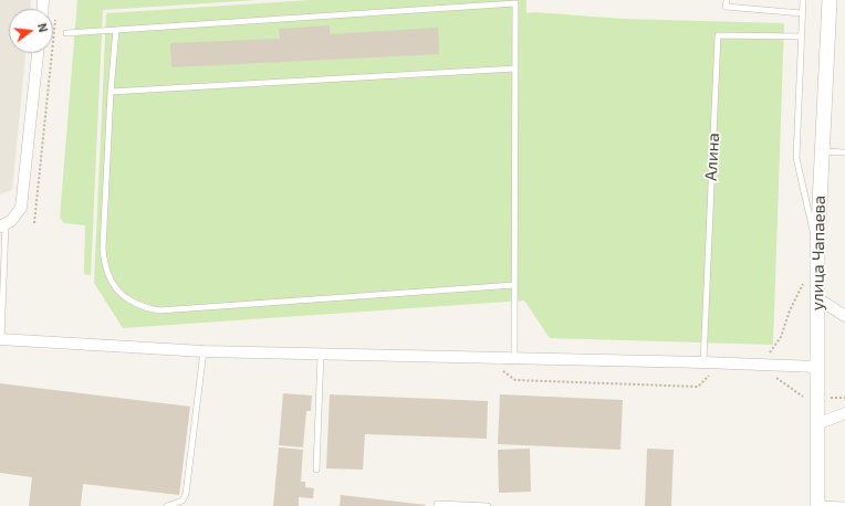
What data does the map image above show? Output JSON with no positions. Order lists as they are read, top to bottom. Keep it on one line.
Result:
{"streets":{"street":["улица Чапаева"],"lane":["Алина"]},"north":"right"}
